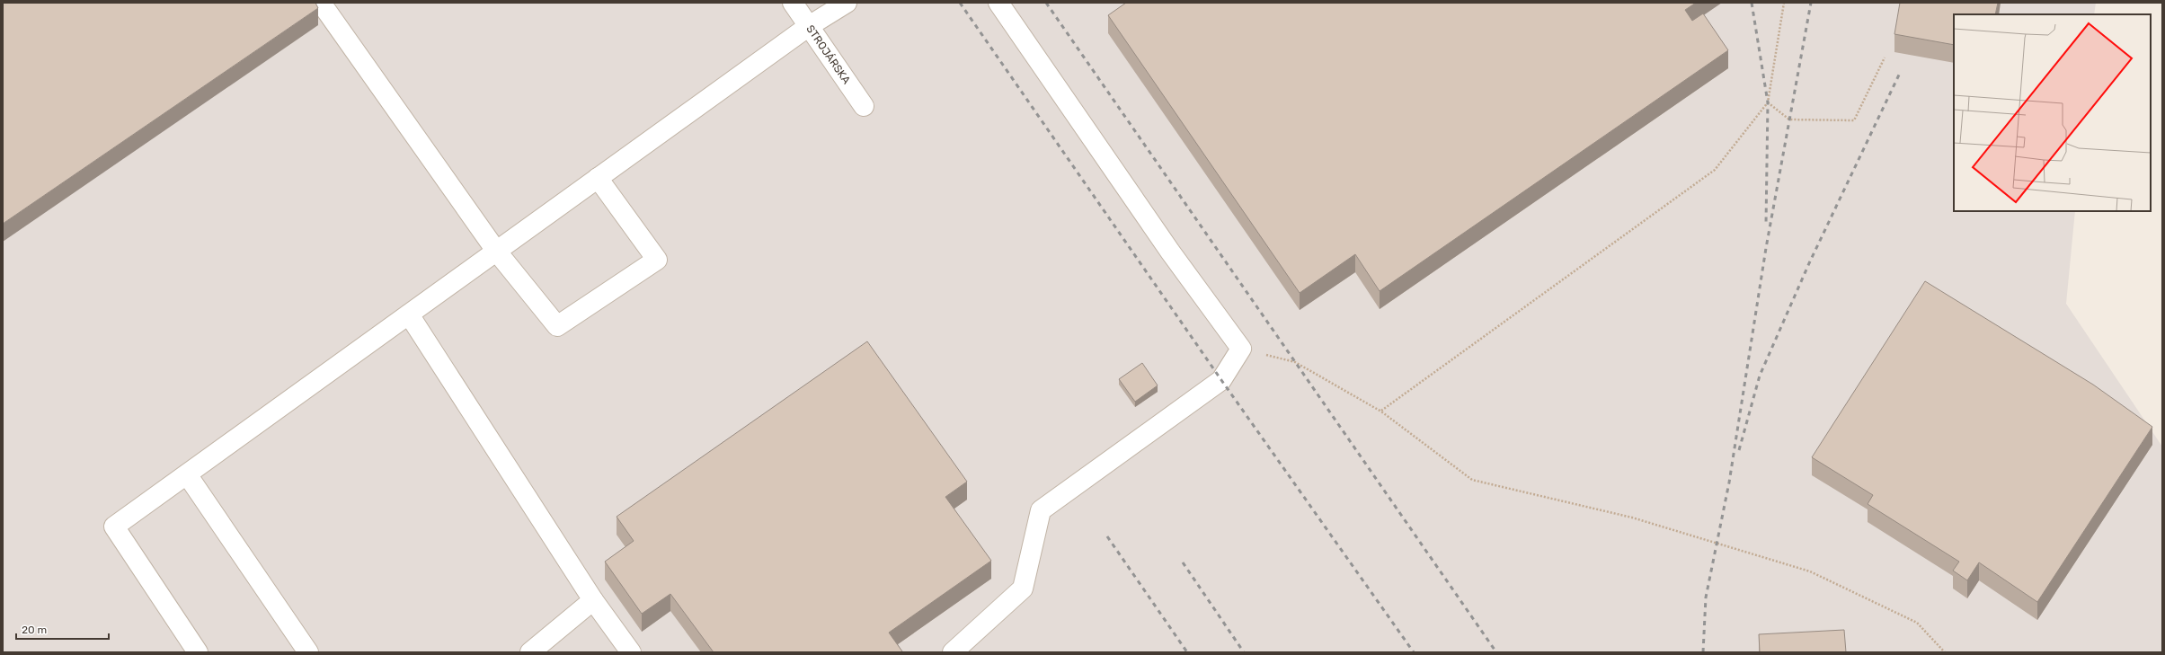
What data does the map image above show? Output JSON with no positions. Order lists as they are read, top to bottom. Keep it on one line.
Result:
{"streets":{"street":["STROJÁRSKA"]},"scale_bar":"20 m"}
